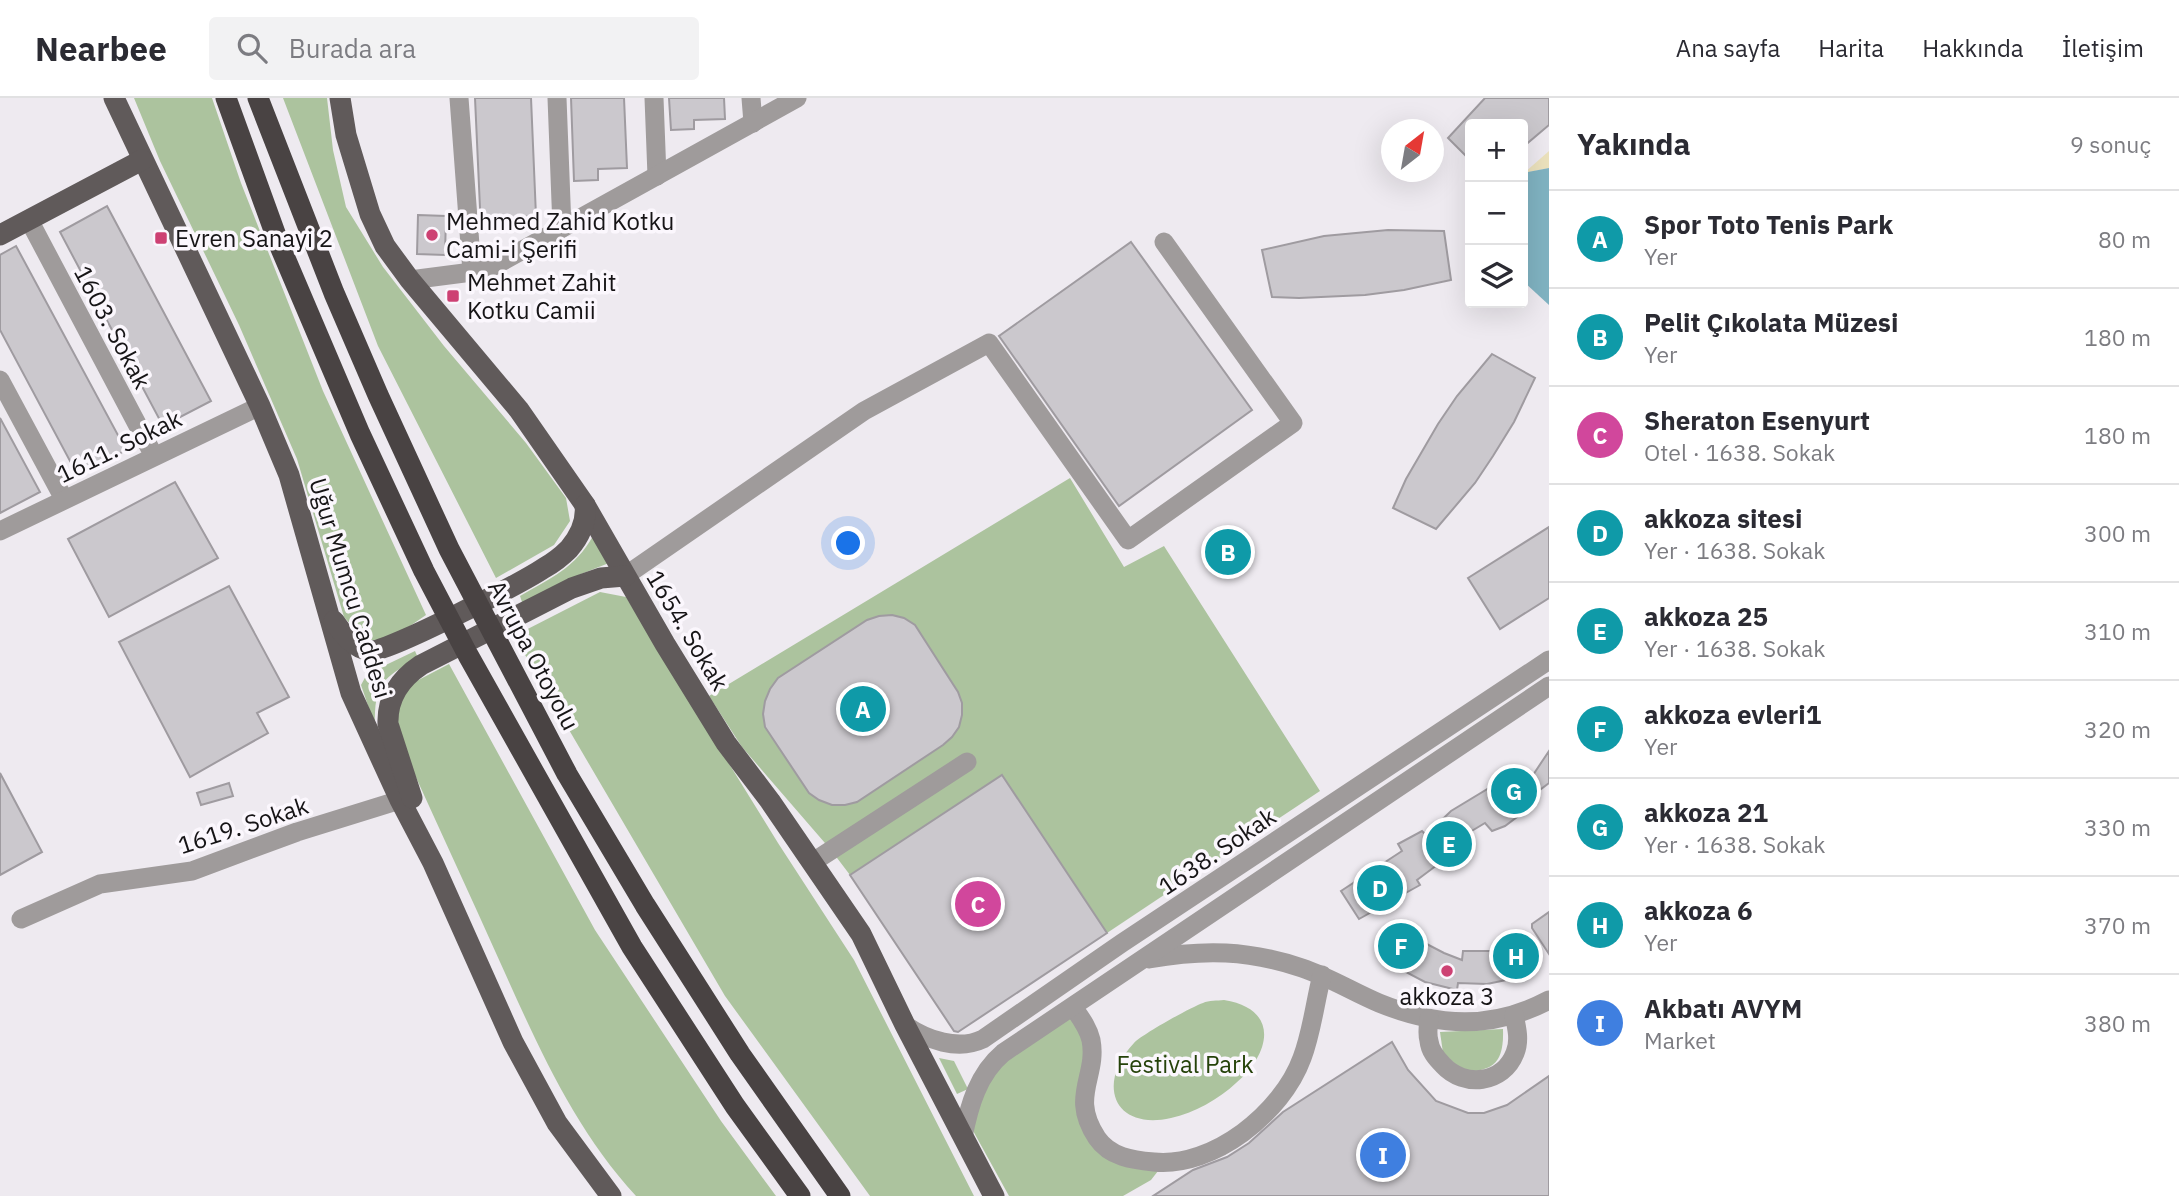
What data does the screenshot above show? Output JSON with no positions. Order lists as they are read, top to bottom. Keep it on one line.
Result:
{"streets":{"highway":["Avrupa Otoyolu"],"main road":["Uğur Mumcu Caddesi","1654. Sokak"],"street":["1603. Sokak","1611. Sokak","1619. Sokak","1638. Sokak"]},"crossings":[["1603. Sokak","1611. Sokak"],["1611. Sokak","Uğur Mumcu Caddesi"],["Uğur Mumcu Caddesi","1619. Sokak"],["1654. Sokak","1638. Sokak"]],"parks":["Festival Park"],"places":{"other":["Mehmed Zahid Kotku Cami-i Şerifi","akkoza 3"],"transit":["Evren Sanayi 2","Mehmet Zahit Kotku Camii"]},"north":"top right","page":{"header":"Nearbee","search":"Burada ara","nav":["Ana sayfa","Harita","Hakkında","İletişim"],"heading":["Yakında","9 sonuç"],"map_buttons":["+","−"],"list":[{"mark":"A","name":"Spor Toto Tenis Park","note":"Yer","value":"80 m"},{"mark":"B","name":"Pelit Çıkolata Müzesi","note":"Yer","value":"180 m"},{"mark":"C","name":"Sheraton Esenyurt","note":"Otel · 1638. Sokak","value":"180 m"},{"mark":"D","name":"akkoza sitesi","note":"Yer · 1638. Sokak","value":"300 m"},{"mark":"E","name":"akkoza 25","note":"Yer · 1638. Sokak","value":"310 m"},{"mark":"F","name":"akkoza evleri1","note":"Yer","value":"320 m"},{"mark":"G","name":"akkoza 21","note":"Yer · 1638. Sokak","value":"330 m"},{"mark":"H","name":"akkoza 6","note":"Yer","value":"370 m"},{"mark":"I","name":"Akbatı AVYM","note":"Market","value":"380 m"}],"pins":["B","A","G","E","D","C","F","H","I"]}}
